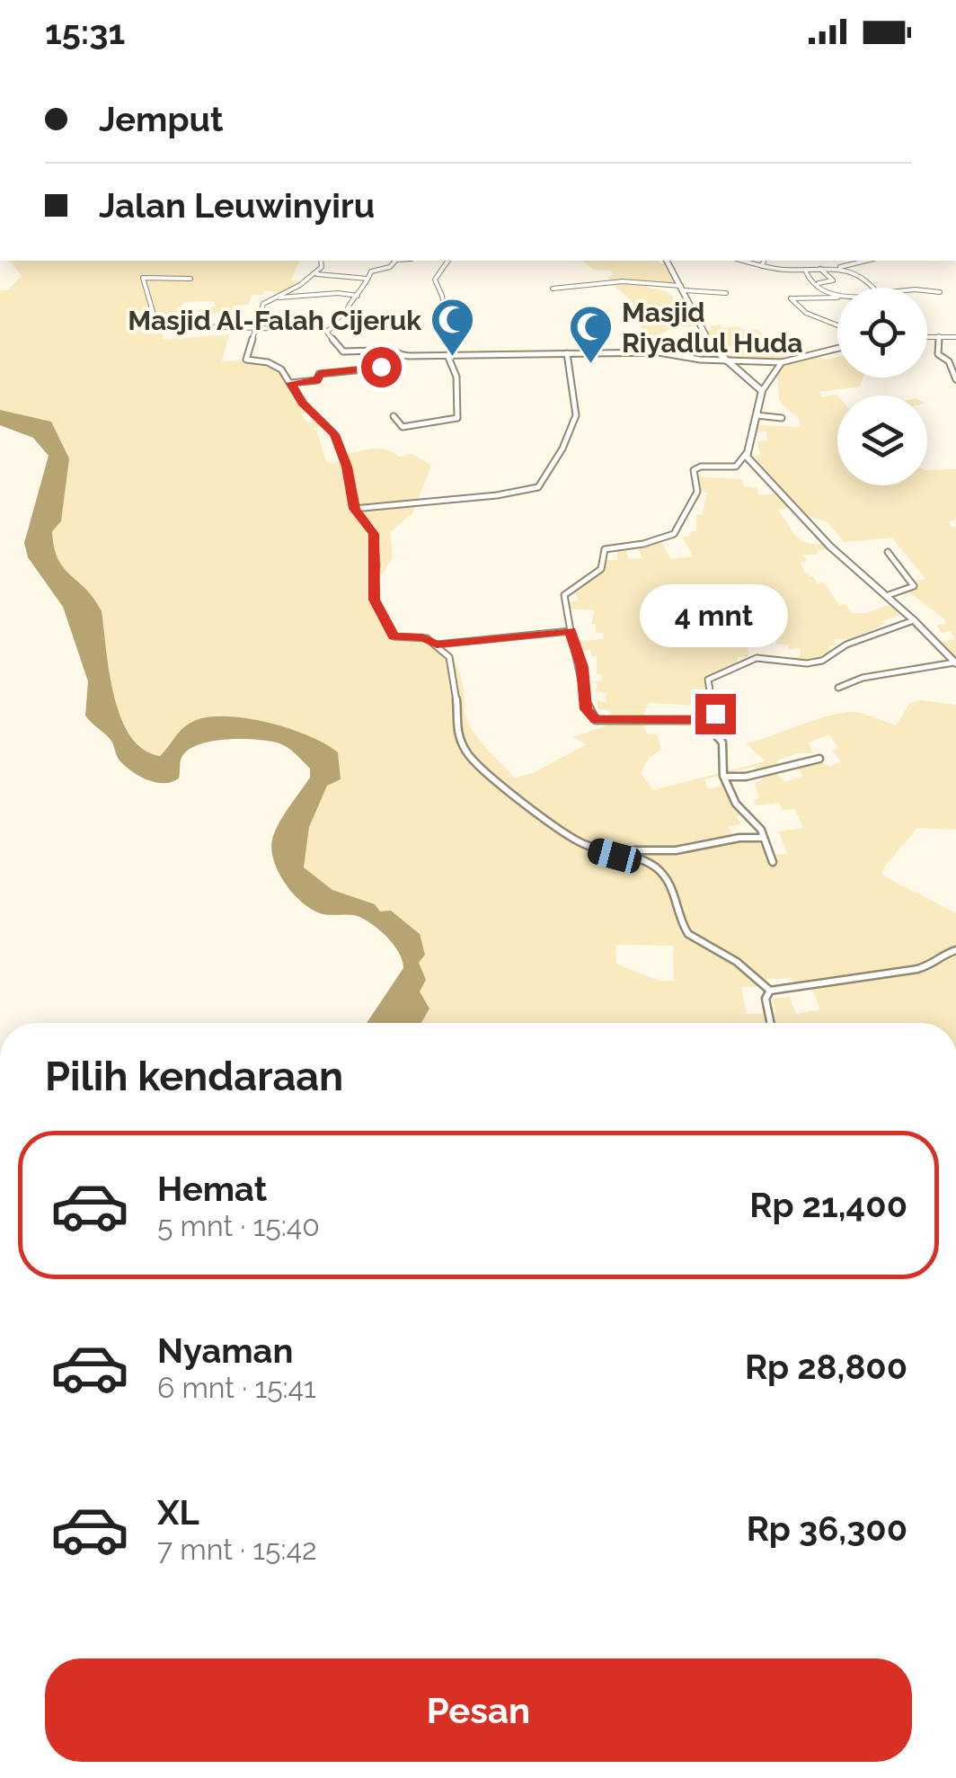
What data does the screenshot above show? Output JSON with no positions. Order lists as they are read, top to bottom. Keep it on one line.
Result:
{"places":{"mosque":["Masjid Al-Falah Cijeruk","Masjid Riyadlul Huda"]},"page":{"status":"15:31","banner":["Jemput","Jalan Leuwinyiru"],"bubble":"4 mnt","heading":"Pilih kendaraan","list":[{"name":"Hemat","note":"5 mnt · 15:40","value":"Rp 21,400"},{"name":"Nyaman","note":"6 mnt · 15:41","value":"Rp 28,800"},{"name":"XL","note":"7 mnt · 15:42","value":"Rp 36,300"}],"buttons":"Pesan"}}
